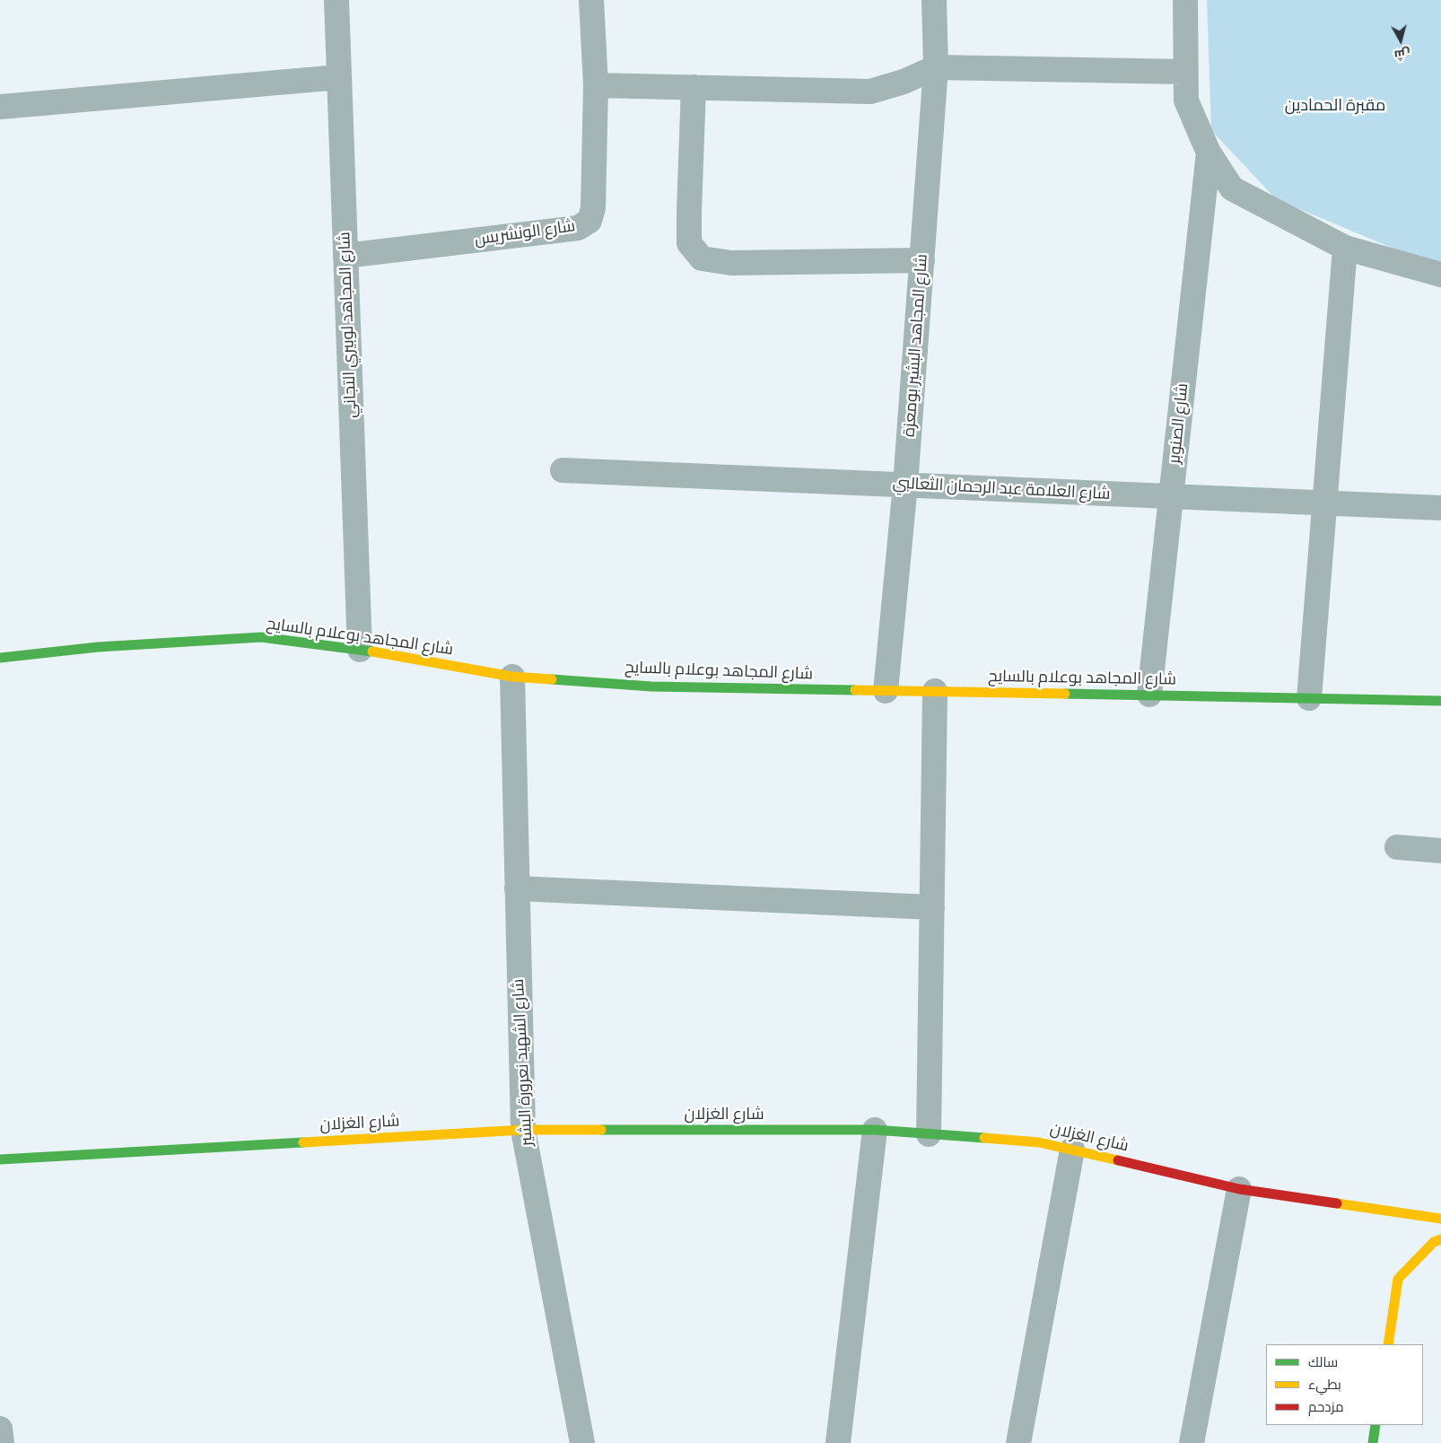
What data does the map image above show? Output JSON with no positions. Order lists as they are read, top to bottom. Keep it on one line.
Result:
{"streets":{"street":["شارع الونشريس","شارع المجاهد لوبيري التجاني","شارع المجاهد البشير بومعزة","شارع الصنوبر","شارع العلامة عبد الرحمان الثعالبي","شارع المجاهد بوعلام بالسايح","شارع الشهيد نعرورة البشير","شارع الغزلان"]},"crossings":[["شارع الونشريس","شارع المجاهد لوبيري التجاني"],["شارع المجاهد لوبيري التجاني","شارع المجاهد بوعلام بالسايح"],["شارع المجاهد البشير بومعزة","شارع العلامة عبد الرحمان الثعالبي"],["شارع المجاهد البشير بومعزة","شارع المجاهد بوعلام بالسايح"],["شارع الصنوبر","شارع العلامة عبد الرحمان الثعالبي"],["شارع الصنوبر","شارع المجاهد بوعلام بالسايح"],["شارع المجاهد بوعلام بالسايح","شارع الشهيد نعرورة البشير"],["شارع الشهيد نعرورة البشير","شارع الغزلان"]],"parks":["مقبرة الحمادين"],"legend":["سالك","بطيء","مزدحم"],"north":"bottom"}
